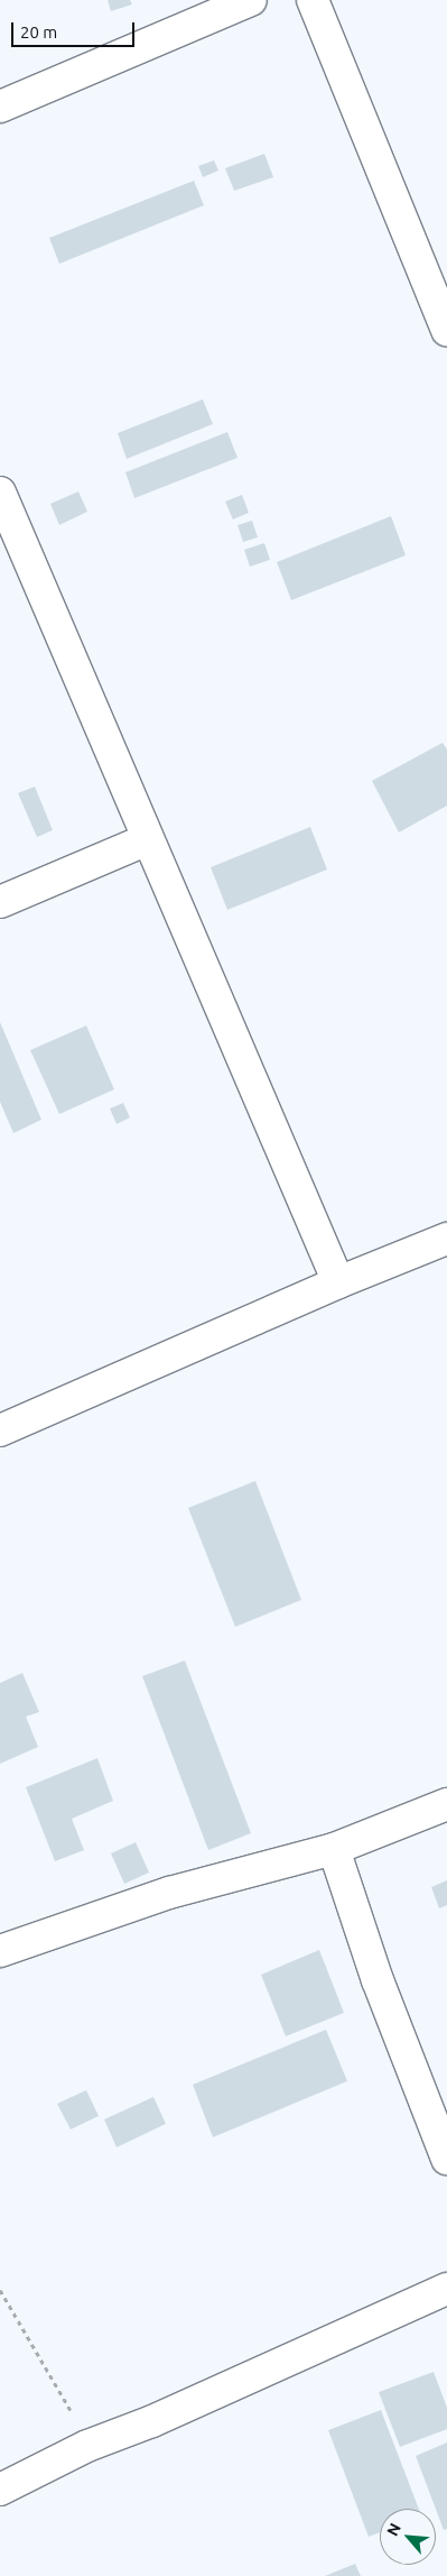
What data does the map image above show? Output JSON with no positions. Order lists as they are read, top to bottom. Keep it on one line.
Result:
{"scale_bar":"20 m","north":"top left"}
